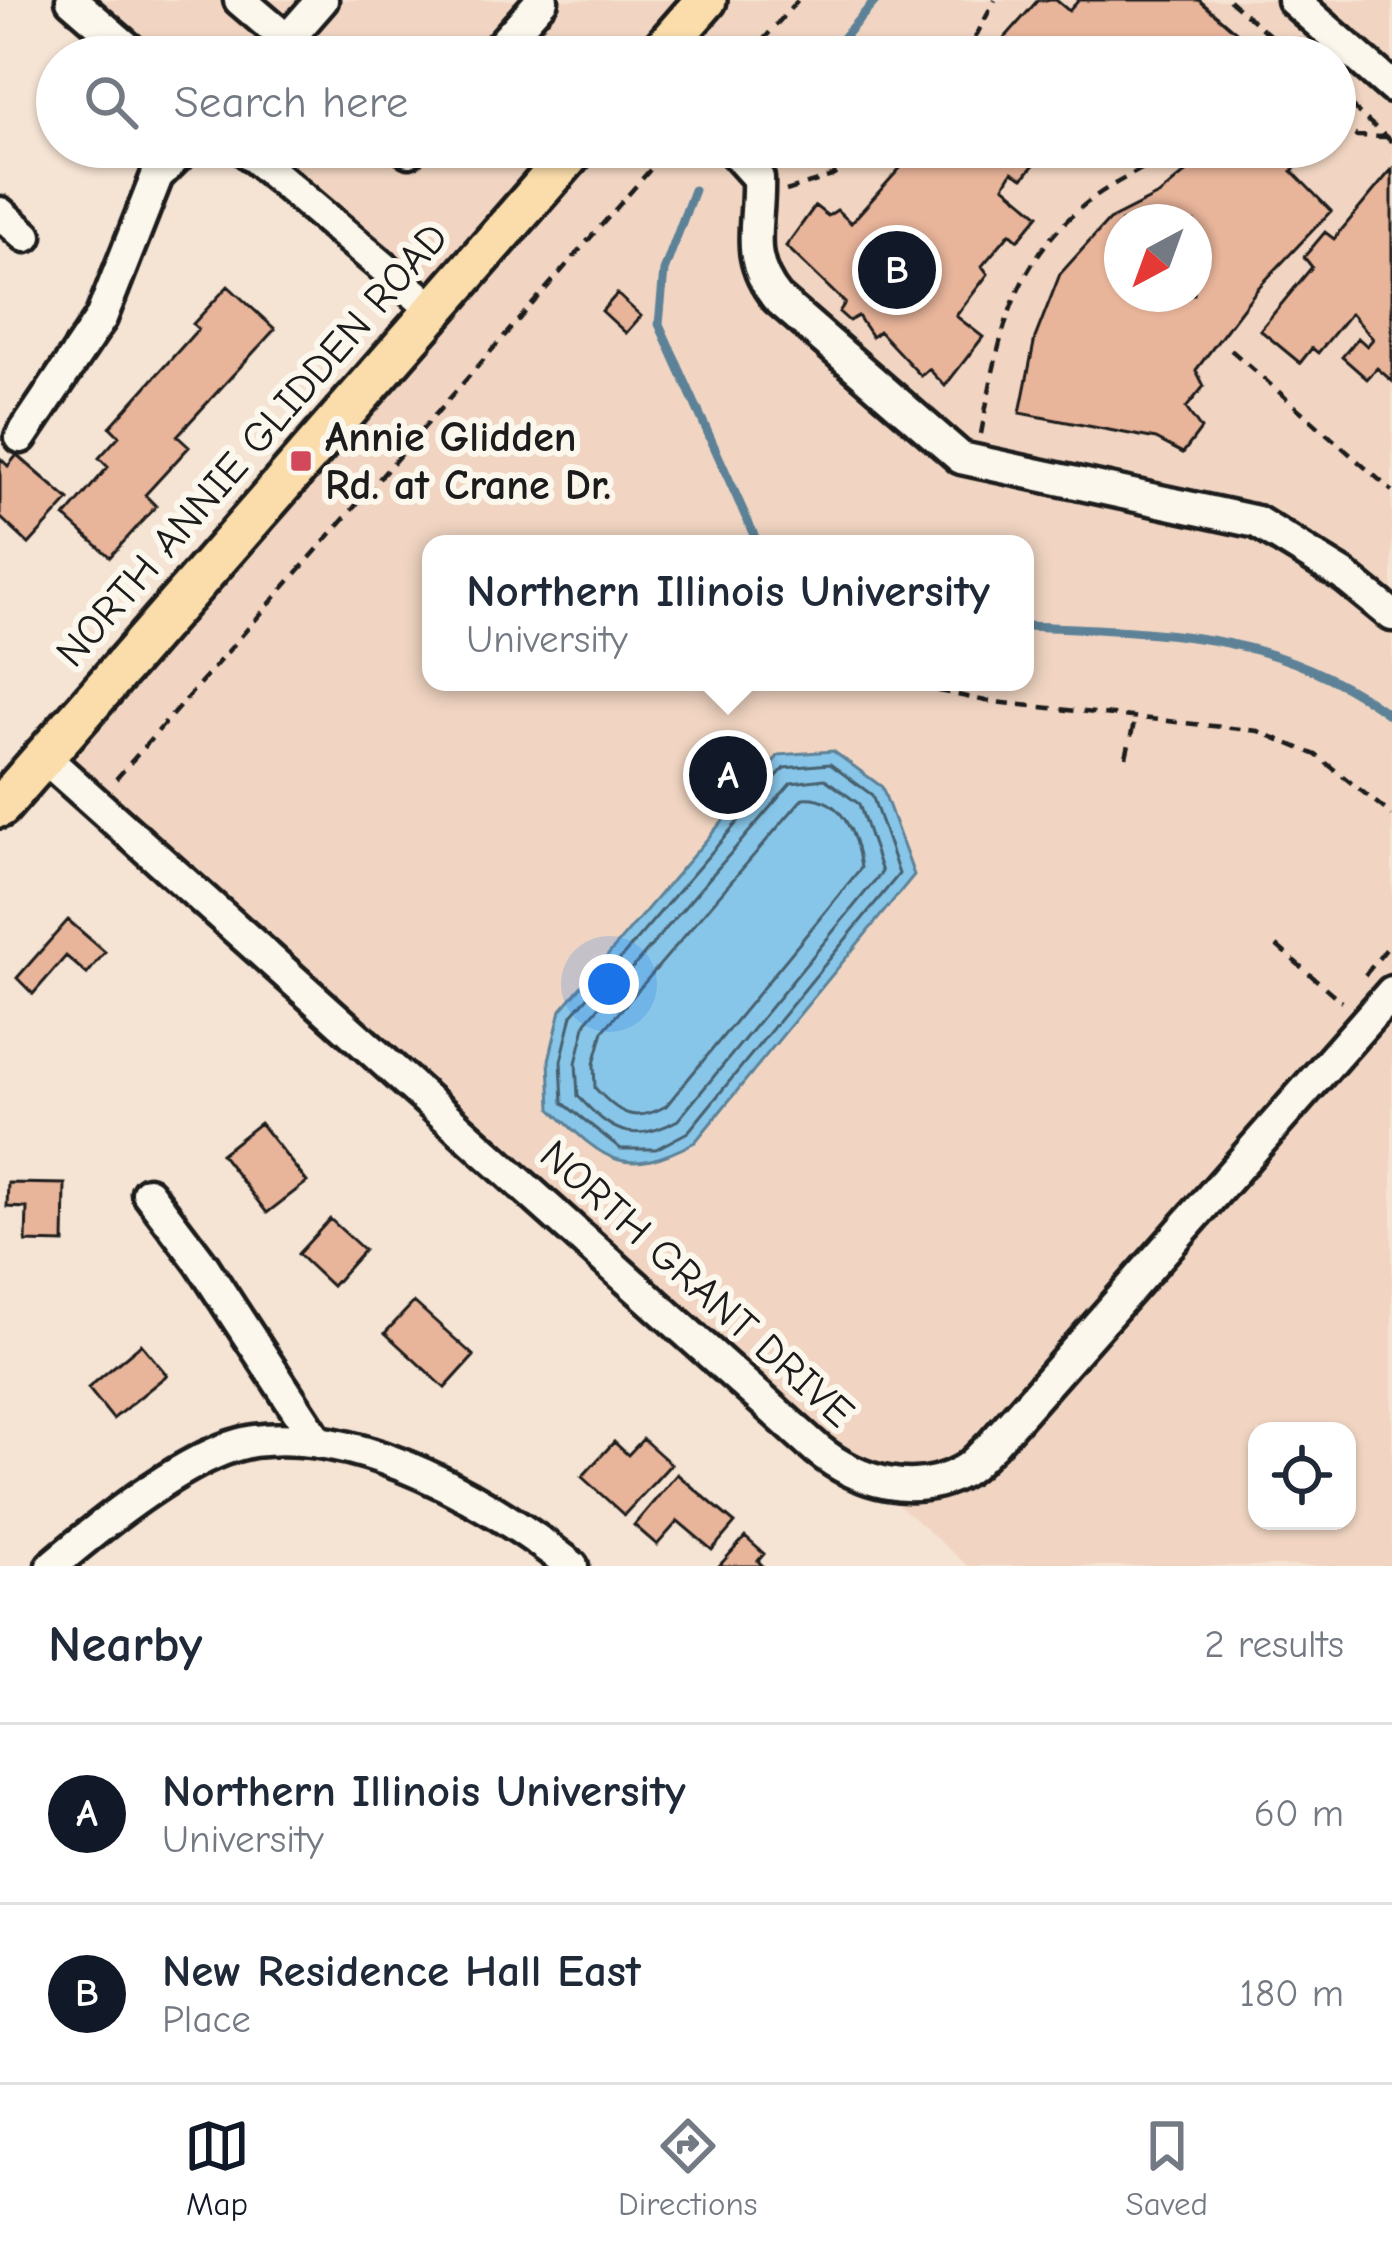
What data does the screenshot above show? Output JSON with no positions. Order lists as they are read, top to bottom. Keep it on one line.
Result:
{"streets":{"main road":["NORTH ANNIE GLIDDEN ROAD"],"street":["NORTH GRANT DRIVE"]},"crossings":[["NORTH ANNIE GLIDDEN ROAD","NORTH GRANT DRIVE"]],"places":{"transit":["Annie Glidden Rd. at Crane Dr."]},"north":"bottom left","page":{"search":"Search here","pins":["B","A"],"popup":["Northern Illinois University","University"],"heading":["Nearby","2 results"],"list":[{"mark":"A","name":"Northern Illinois University","note":"University","value":"60 m"},{"mark":"B","name":"New Residence Hall East","note":"Place","value":"180 m"}],"nav":["Map","Directions","Saved"]}}
